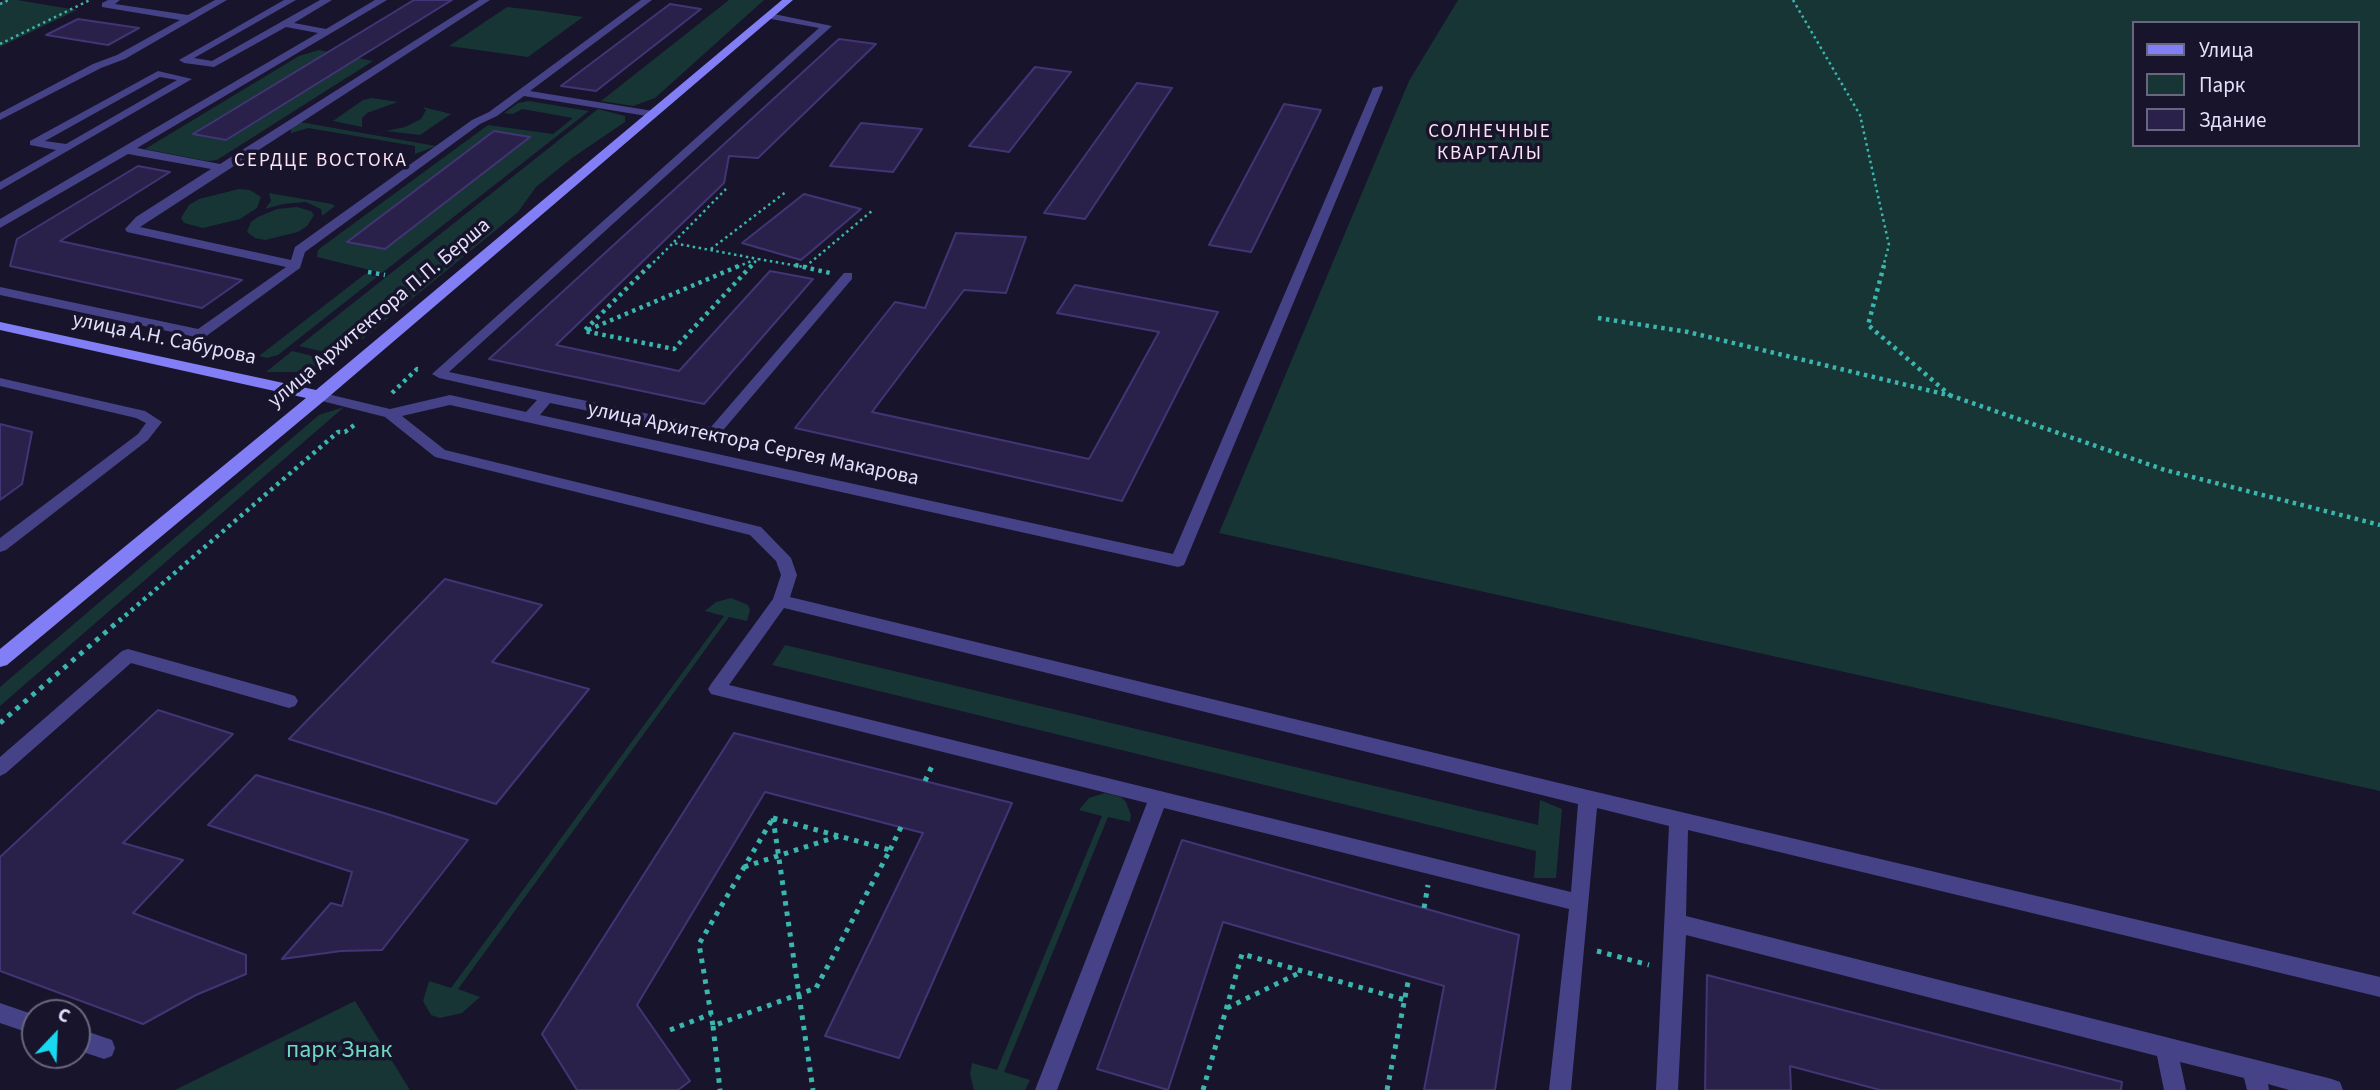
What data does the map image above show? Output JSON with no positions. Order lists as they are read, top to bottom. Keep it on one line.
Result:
{"streets":{"street":["улица Архитектора П.П. Берша","улица А.Н. Сабурова"],"lane":["улица Архитектора Сергея Макарова"]},"crossings":[["улица Архитектора П.П. Берша","улица А.Н. Сабурова"]],"districts":["СОЛНЕЧНЫЕ КВАРТАЛЫ","СЕРДЦЕ ВОСТОКА"],"parks":["парк Знак"],"legend":["Улица","Парк","Здание"],"north":"top right"}
